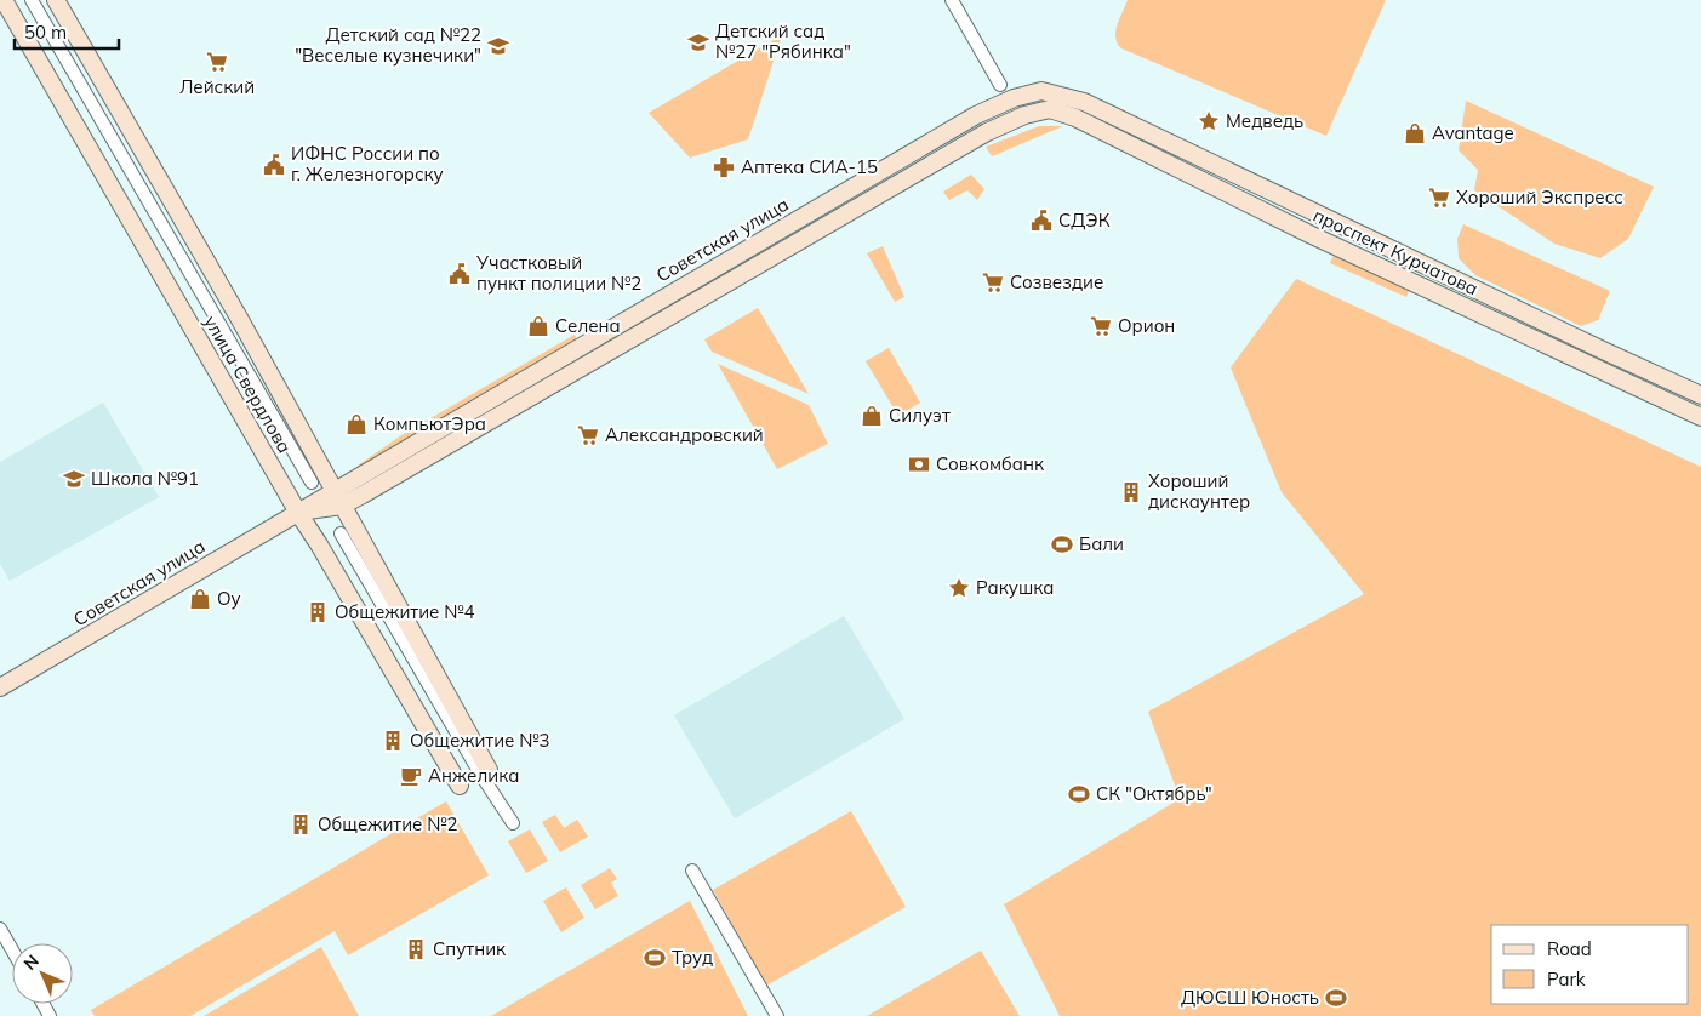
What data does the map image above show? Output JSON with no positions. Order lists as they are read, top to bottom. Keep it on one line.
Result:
{"streets":{"main road":["Советская улица","проспект Курчатова","улица Свердлова"]},"crossings":[["Советская улица","проспект Курчатова"],["Советская улица","улица Свердлова"]],"places":{"school or university":["Детский сад №27 \"Рябинка\"","Детский сад №22 \"Веселые кузнечики\"","Школа №91"],"supermarket":["Лейский","Хороший Экспресс","Созвездие","Орион","Александровский"],"place":["Медведь","Ракушка"],"shop":["Avantage","Селена","Силуэт","КомпьютЭра","Оу"],"public building":["ИФНС России по г. Железногорску","СДЭК","Участковый пункт полиции №2"],"pharmacy":["Аптека СИА-15"],"bank":["Совкомбанк"],"building":["Хороший дискаунтер","Общежитие №4","Общежитие №3","Общежитие №2","Спутник"],"sports":["Бали","СК \"Октябрь\"","Труд","ДЮСШ Юность"],"cafe":["Анжелика"]},"legend":["Road","Park"],"scale_bar":"50 m","north":"top left"}
